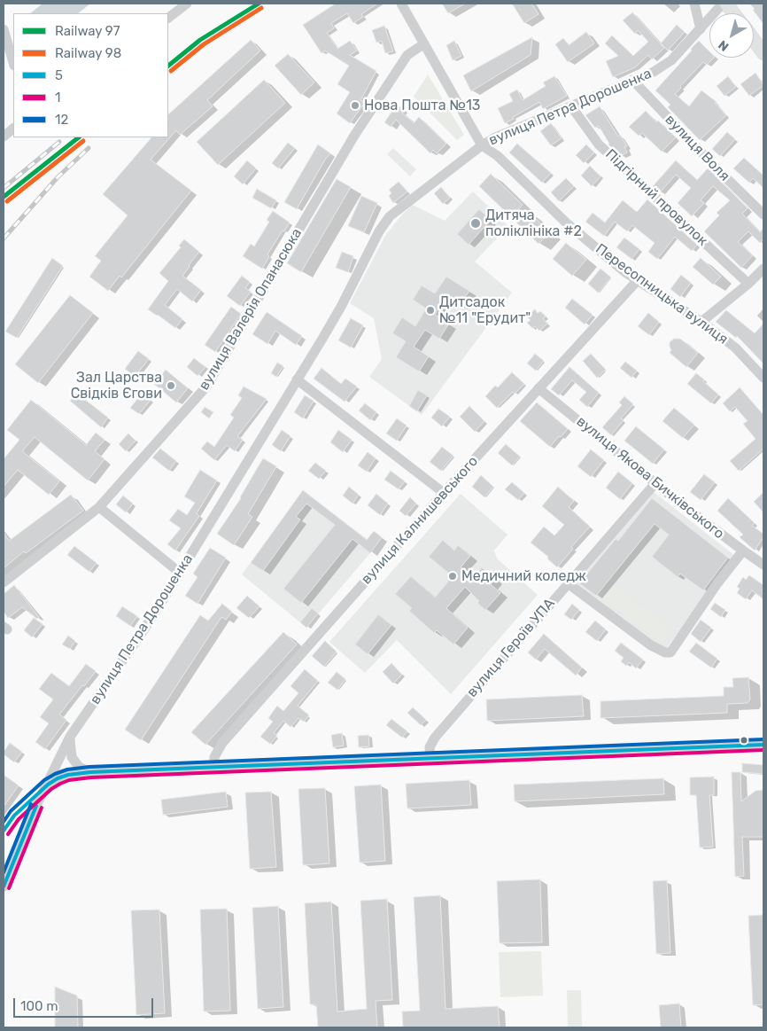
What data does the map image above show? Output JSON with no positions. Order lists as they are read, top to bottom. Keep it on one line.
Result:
{"streets":{"street":["вулиця Петра Дорошенка","вулиця Воля","Підгірний провулок","Пересопницька вулиця","вулиця Валерія Опанасюка","вулиця Якова Бичківського","вулиця Калнишевського","вулиця Героїв УПА"]},"crossings":[["вулиця Петра Дорошенка","вулиця Воля"],["вулиця Петра Дорошенка","Підгірний провулок"],["вулиця Петра Дорошенка","Пересопницька вулиця"],["Пересопницька вулиця","вулиця Валерія Опанасюка"],["Пересопницька вулиця","вулиця Калнишевського"],["вулиця Якова Бичківського","вулиця Калнишевського"],["вулиця Якова Бичківського","вулиця Героїв УПА"]],"places":["Нова Пошта №13","Дитяча поліклініка #2","Дитсадок №11 \"Ерудит\"","Зал Царства Свідків Єгови","Медичний коледж"],"lines":["rail line 97","rail line 98","transit line 12","transit line 5","transit line 1"],"legend":["Railway 97","Railway 98","5","1","12"],"scale_bar":"100 m","north":"bottom left"}
